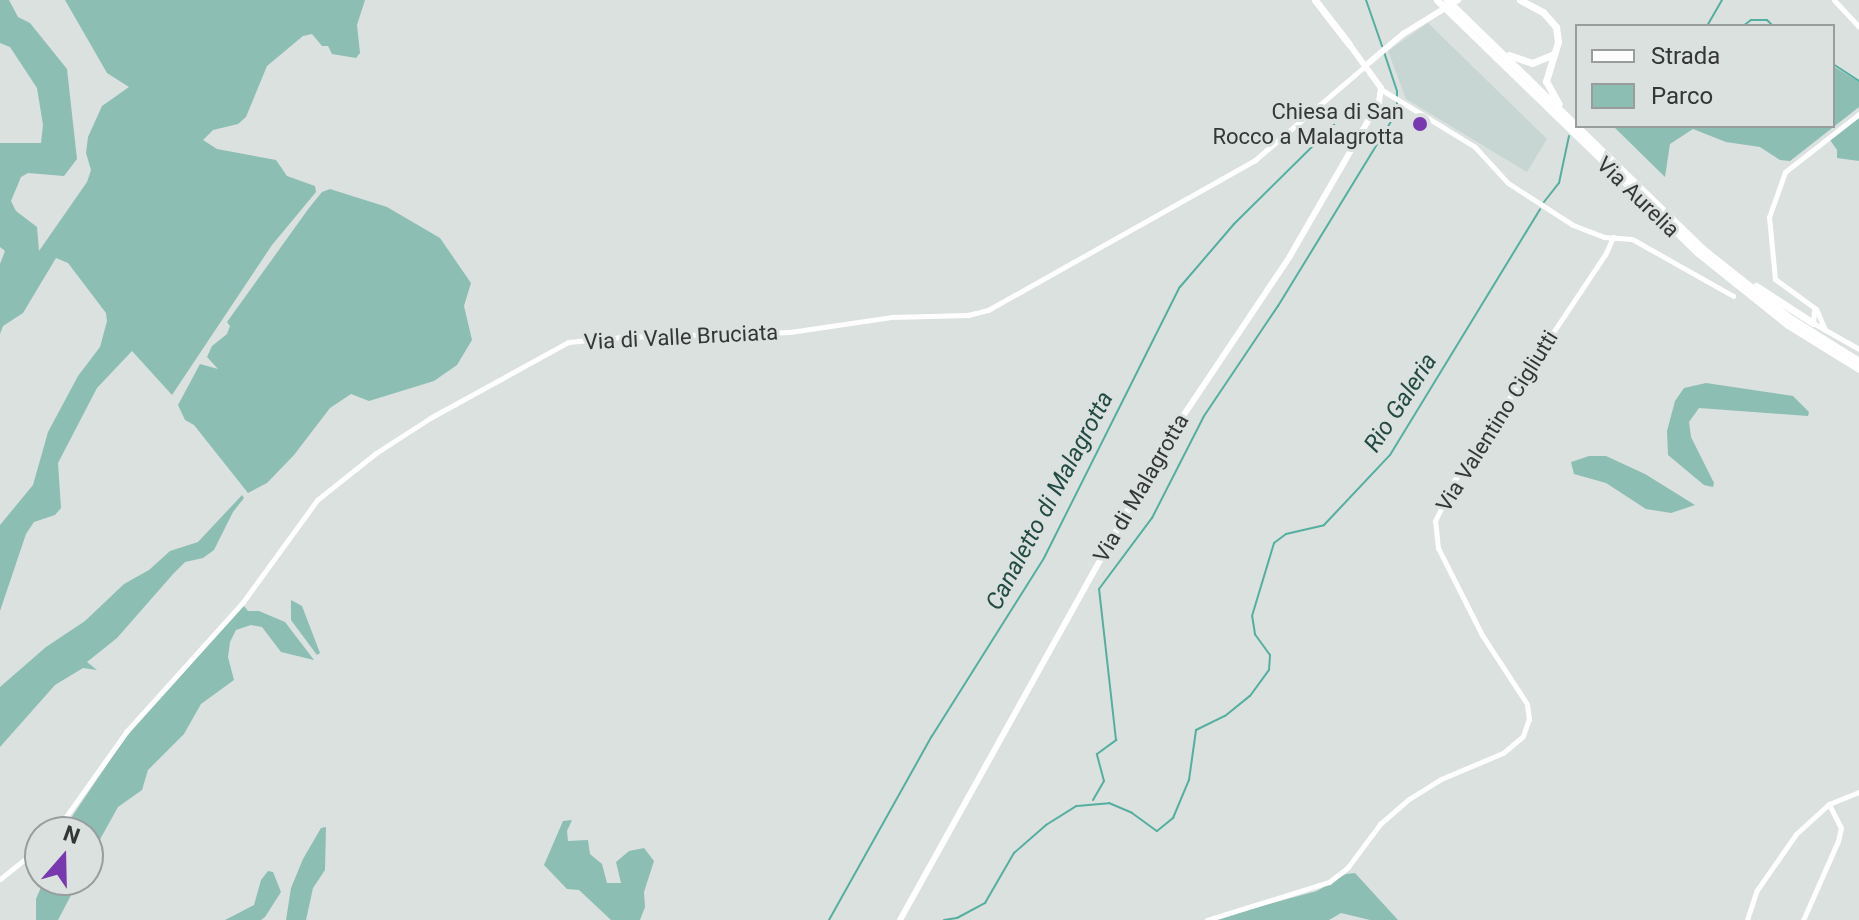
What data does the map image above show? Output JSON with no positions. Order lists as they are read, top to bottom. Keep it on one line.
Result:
{"streets":{"highway":["Via Aurelia"],"main road":["Via di Malagrotta"],"street":["Via di Valle Bruciata","Via Valentino Cigliutti"]},"water":["Rio Galeria","Canaletto di Malagrotta"],"places":["Chiesa di San Rocco a Malagrotta"],"legend":["Strada","Parco"],"north":"top"}
